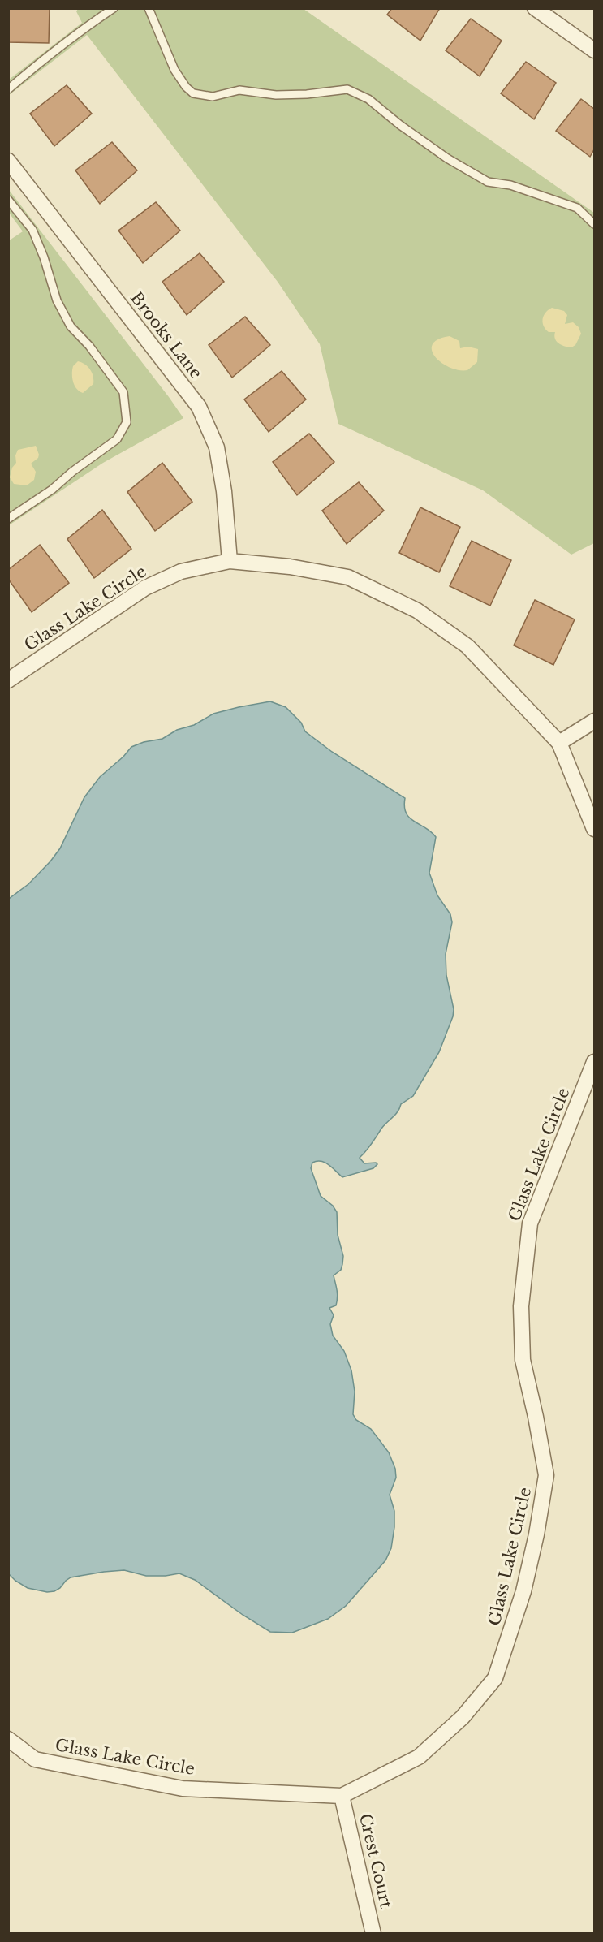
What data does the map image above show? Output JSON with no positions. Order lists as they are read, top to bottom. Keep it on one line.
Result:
{"streets":{"street":["Brooks Lane","Glass Lake Circle","Crest Court"]},"crossings":[["Brooks Lane","Glass Lake Circle"],["Glass Lake Circle","Crest Court"]]}
